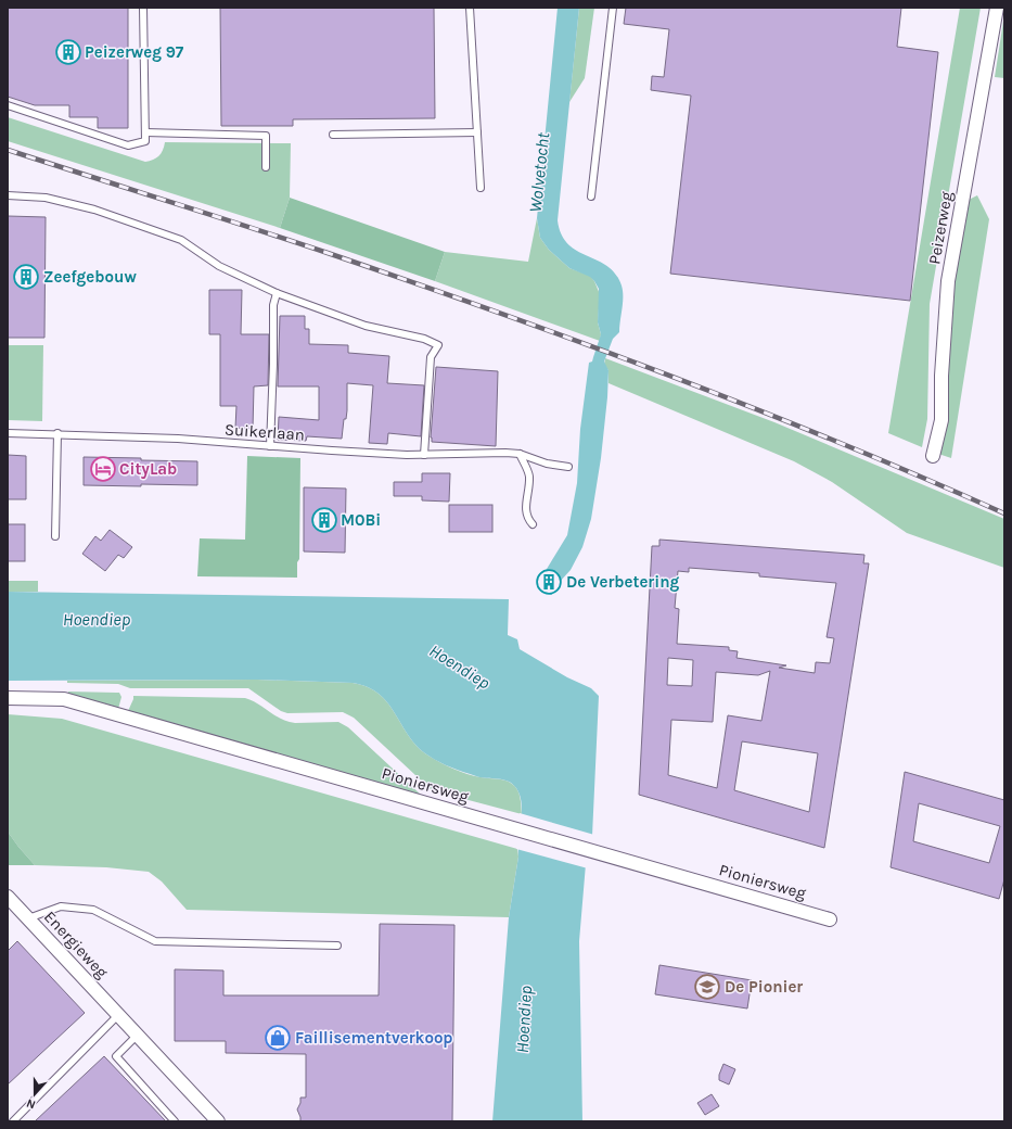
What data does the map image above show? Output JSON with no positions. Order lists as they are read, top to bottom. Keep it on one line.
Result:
{"streets":{"street":["Peizerweg","Pioniersweg","Energieweg"],"lane":["Suikerlaan"]},"water":["Wolvetocht","Hoendiep"],"places":{"building":["Peizerweg 97","Zeefgebouw","M0Bi","De Verbetering"],"hotel":["CityLab"],"school or university":["De Pionier"],"shop":["Faillisementverkoop"]},"north":"bottom"}
